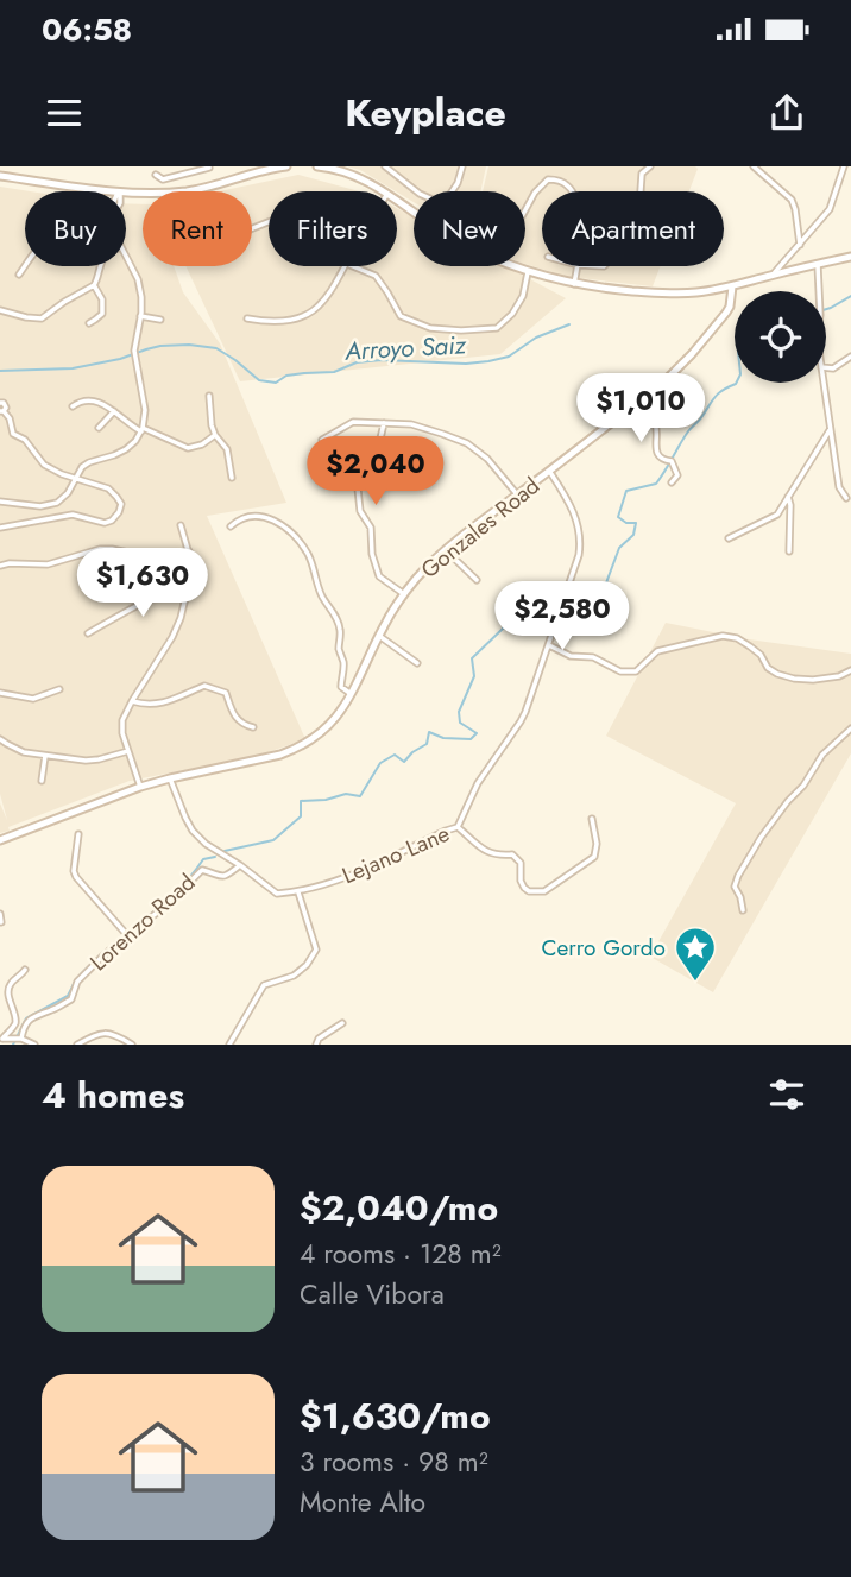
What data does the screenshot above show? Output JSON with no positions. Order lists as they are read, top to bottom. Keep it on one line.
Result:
{"streets":{"street":["Gonzales Road","Lejano Lane","Lorenzo Road"]},"water":["Arroyo Saiz"],"places":{"place":["Cerro Gordo"]},"page":{"status":"06:58","header":"Keyplace","chip":["Buy","Rent","Filters","New","Apartment"],"price":["$1,010","$2,040","$1,630","$2,580"],"heading":"4 homes","list":[{"name":"$2,040/mo","note":"4 rooms · 128 m² · Calle Vibora"},{"name":"$1,630/mo","note":"3 rooms · 98 m² · Monte Alto"}]}}
